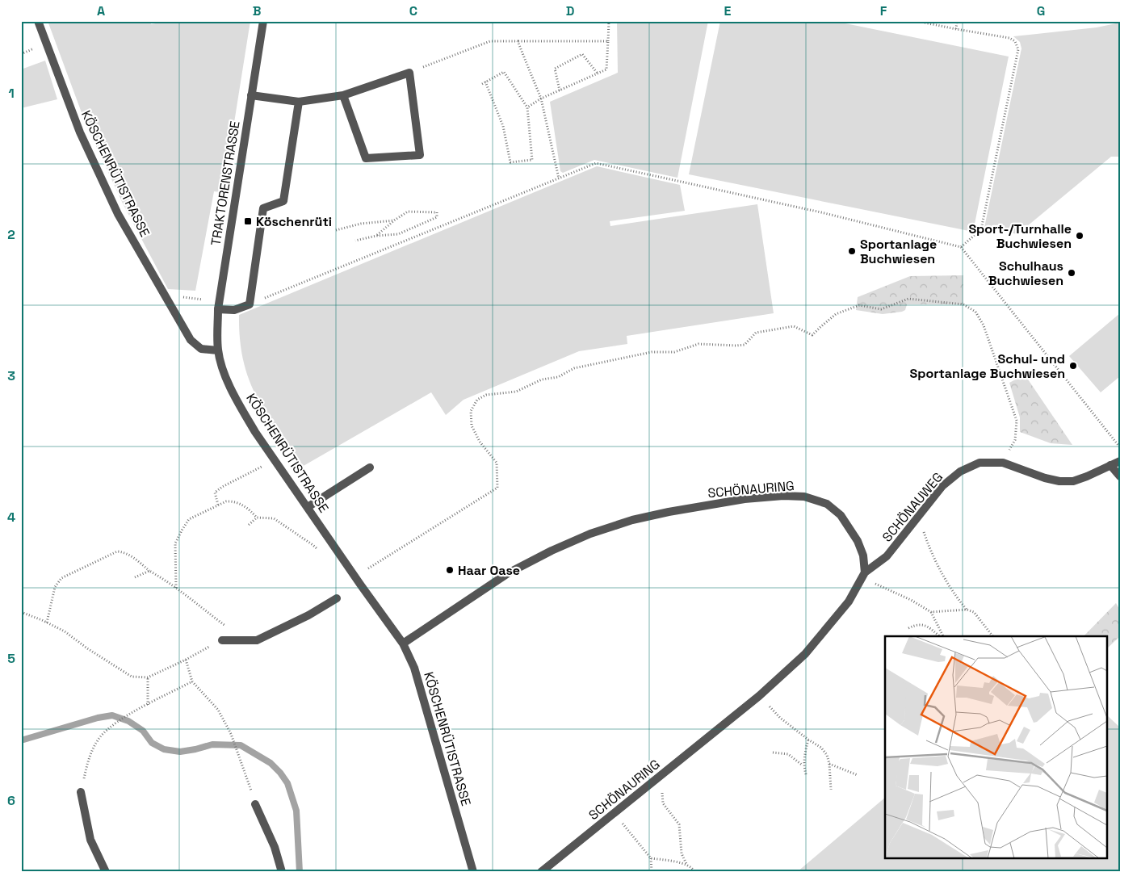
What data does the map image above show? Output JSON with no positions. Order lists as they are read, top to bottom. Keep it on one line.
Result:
{"streets":{"street":["KÖSCHENRÜTISTRASSE","TRAKTORENSTRASSE","SCHÖNAURING","SCHÖNAUWEG"]},"crossings":[["KÖSCHENRÜTISTRASSE","TRAKTORENSTRASSE"],["KÖSCHENRÜTISTRASSE","SCHÖNAURING"],["SCHÖNAURING","SCHÖNAUWEG"]],"places":{"transit":["Köschenrüti"],"other":["Sport-/Turnhalle Buchwiesen","Sportanlage Buchwiesen","Schulhaus Buchwiesen","Schul- und Sportanlage Buchwiesen","Haar Oase"]},"grid":{"columns":["A","B","C","D","E","F","G"],"rows":["1","2","3","4","5","6"]}}
